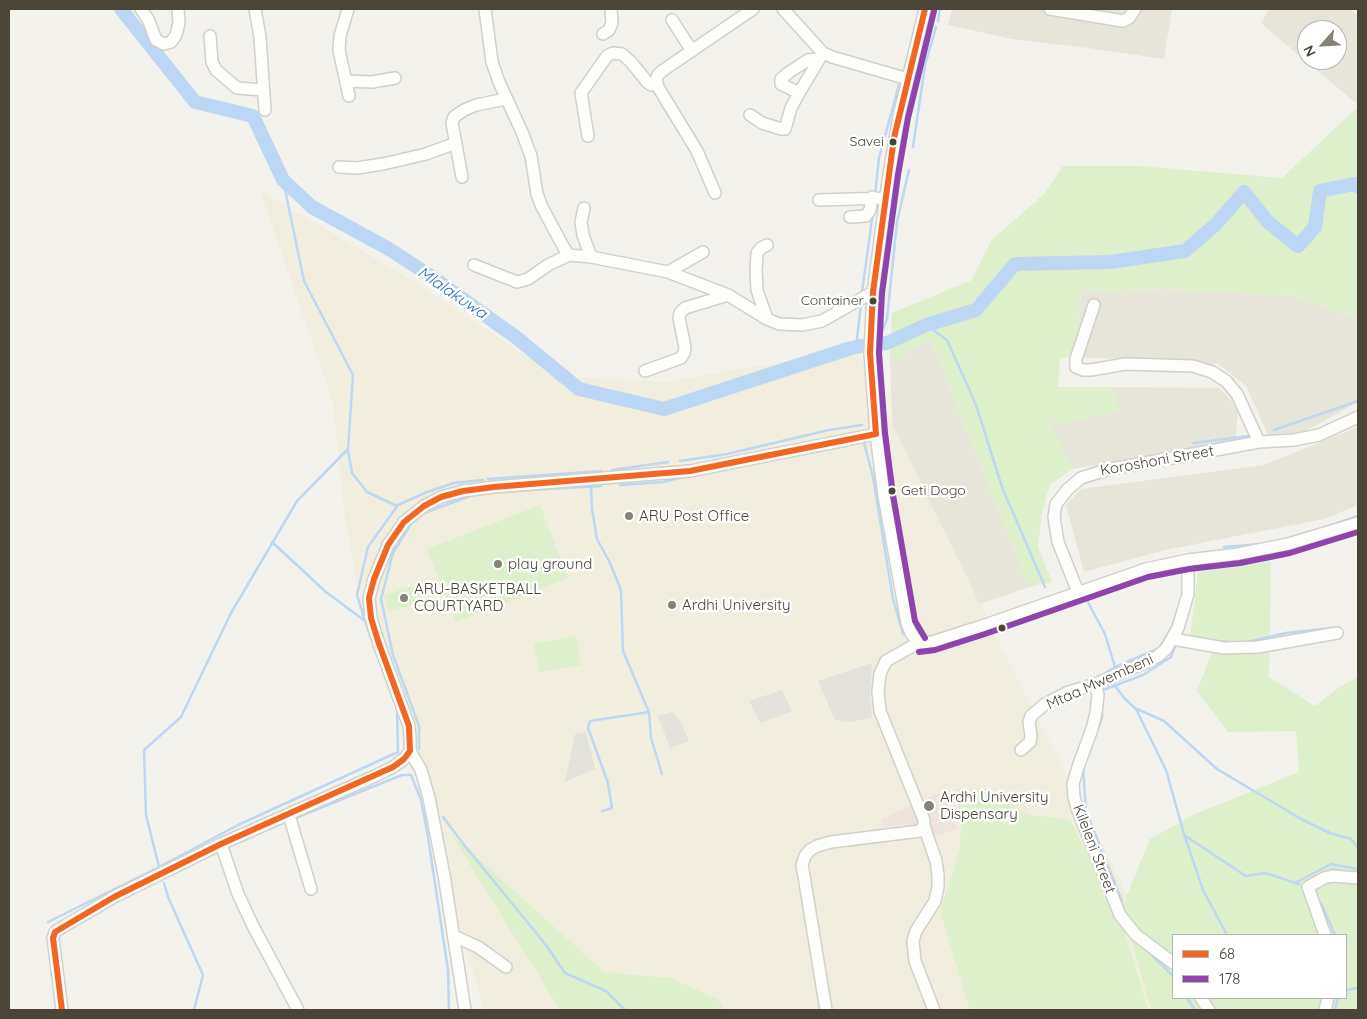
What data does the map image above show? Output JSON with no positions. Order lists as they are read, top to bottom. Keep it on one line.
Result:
{"streets":{"street":["Koroshoni Street","Mtaa Mwembeni","Kileleni Street"]},"crossings":[["Mtaa Mwembeni","Kileleni Street"]],"water":["Mlalakuwa"],"places":["Savei","Container","Geti Dogo","ARU Post Office","play ground","ARU-BASKETBALL COURTYARD","Ardhi University","Ardhi University Dispensary"],"lines":["transit line 68","transit line 178"],"legend":["68","178"],"north":"bottom left"}
